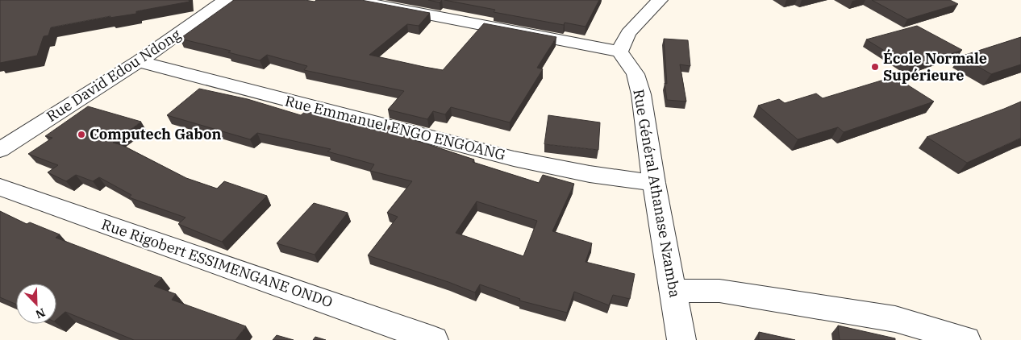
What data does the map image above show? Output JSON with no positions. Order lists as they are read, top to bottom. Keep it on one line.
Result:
{"streets":{"street":["Rue David Edou Ndong","Rue Emmanuel ENGO ENGOANG","Rue Général Athanase Nzamba","Rue Rigobert ESSIMENGANE ONDO"]},"crossings":[["Rue David Edou Ndong","Rue Emmanuel ENGO ENGOANG"],["Rue Emmanuel ENGO ENGOANG","Rue Général Athanase Nzamba"]],"places":["École Normale Supérieure","Computech Gabon"],"north":"bottom right"}
